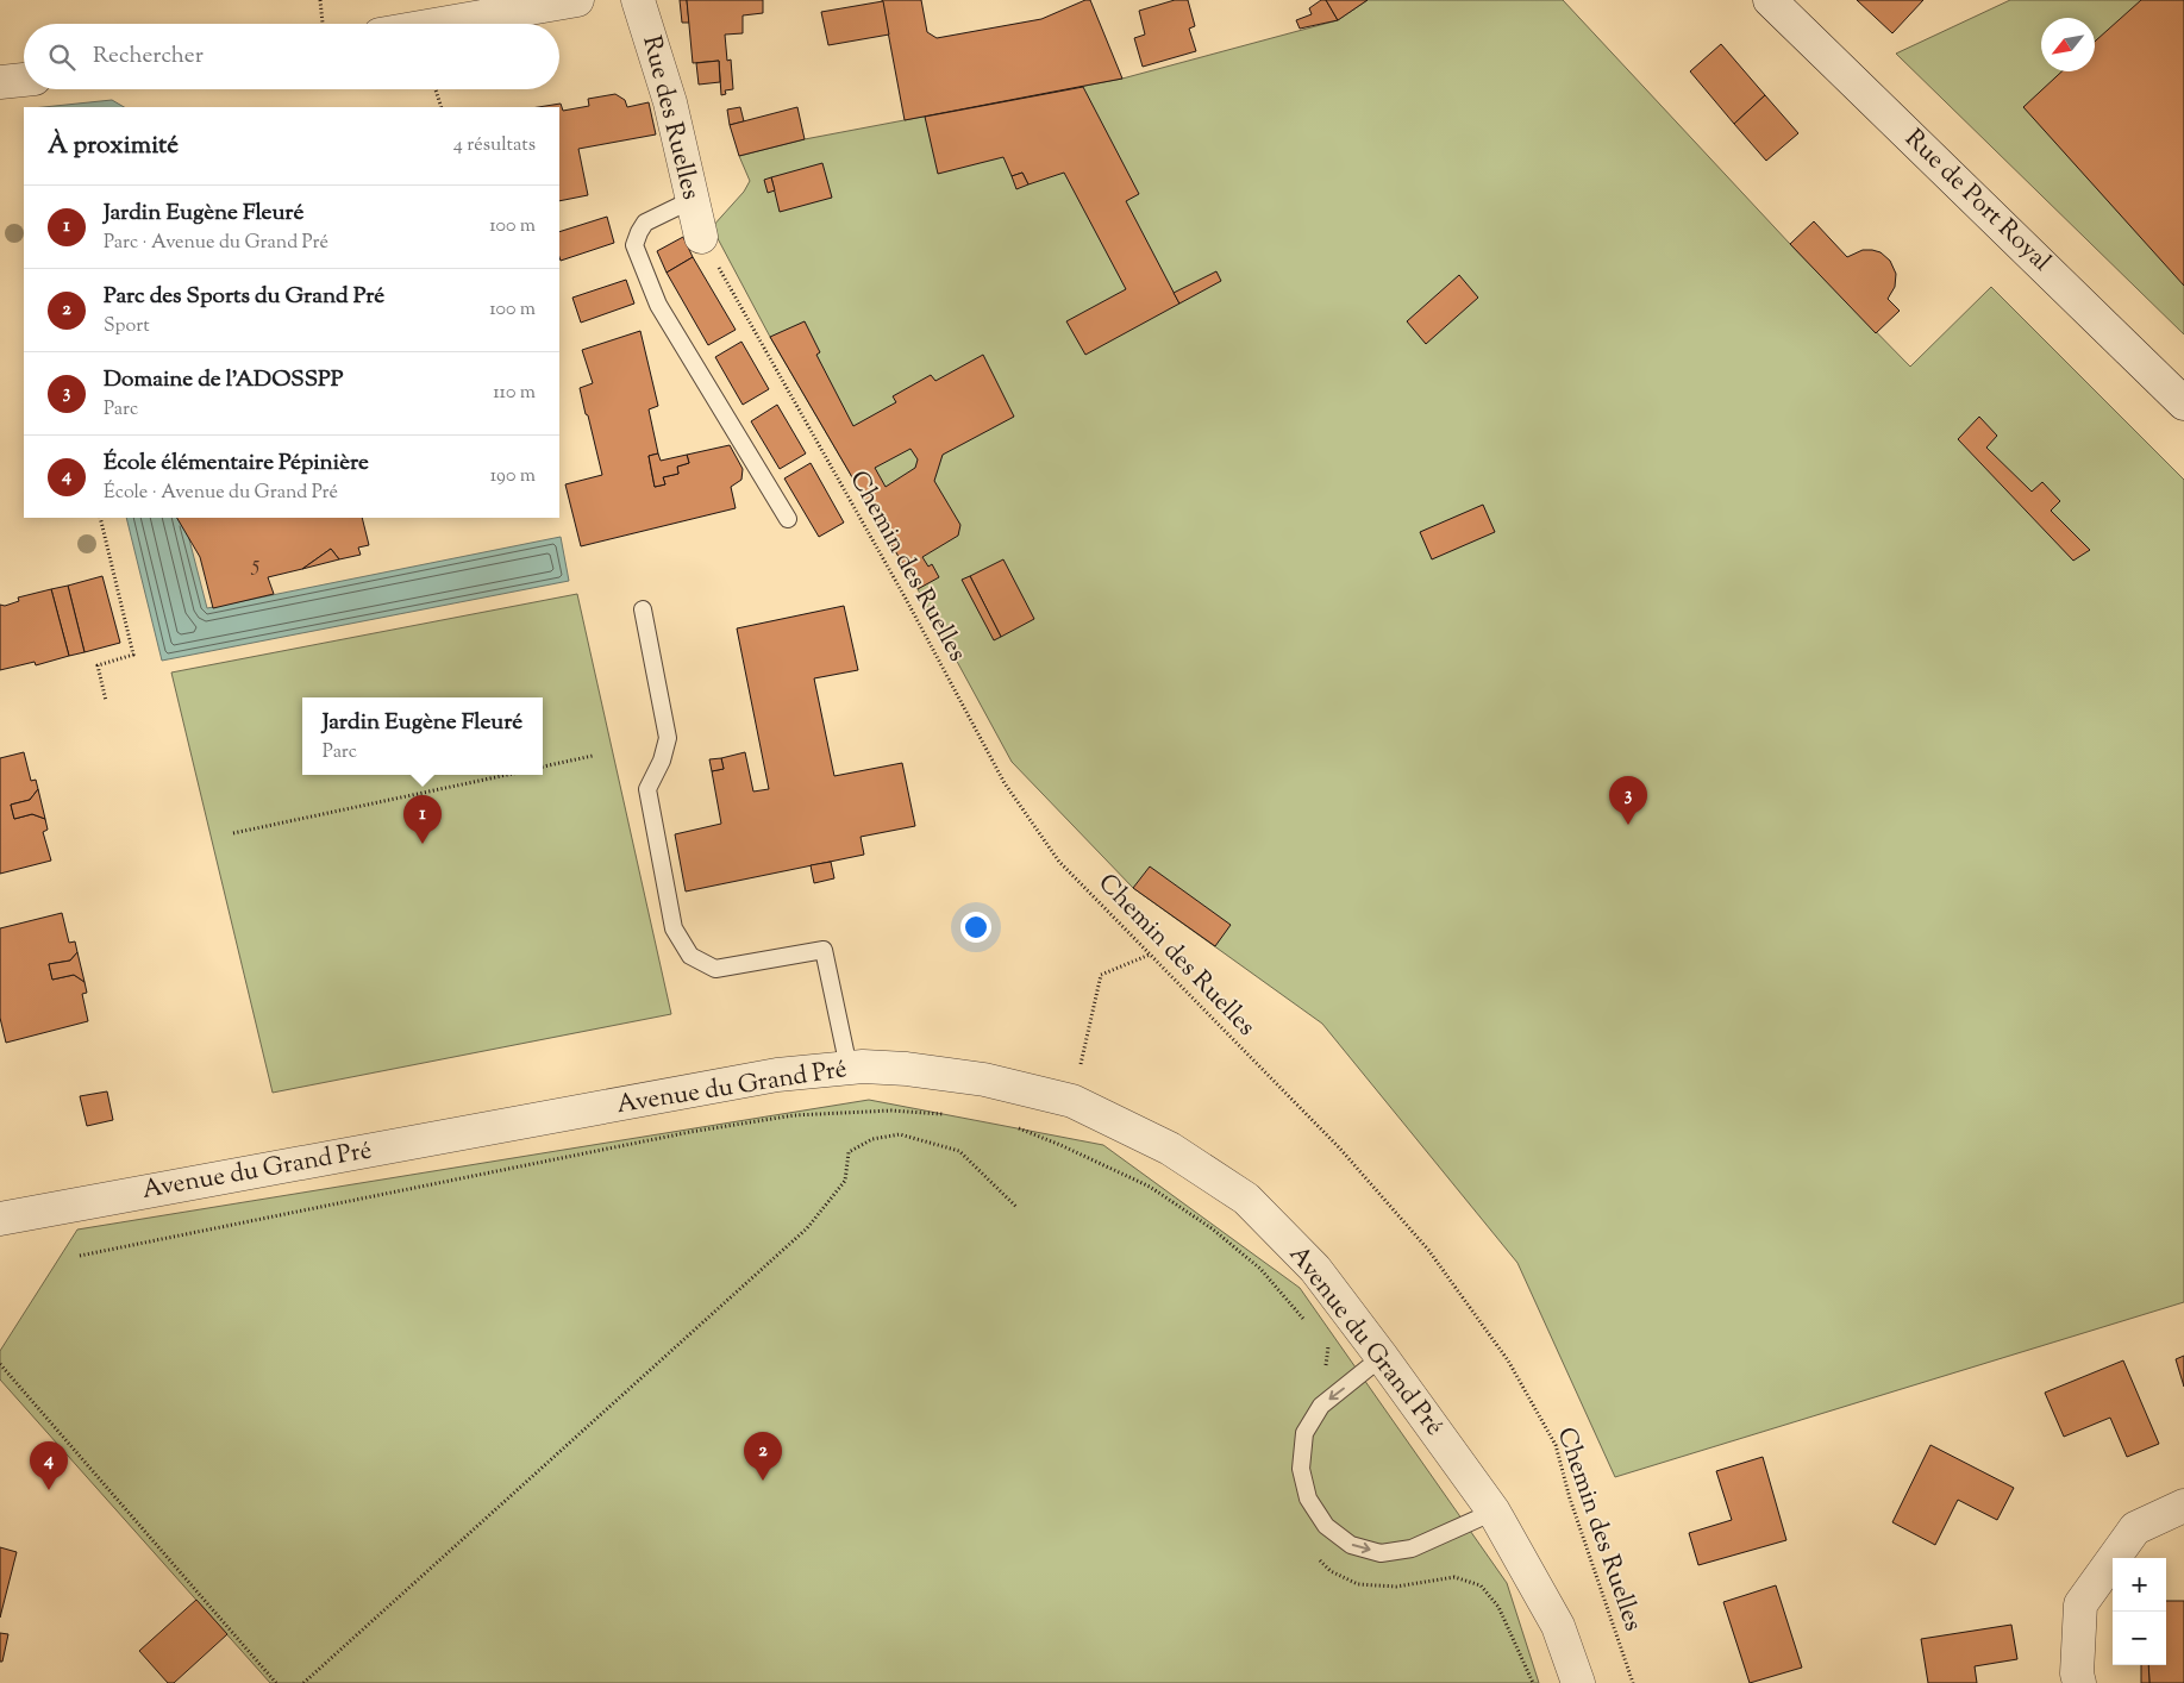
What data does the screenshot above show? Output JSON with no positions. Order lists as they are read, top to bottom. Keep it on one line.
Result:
{"streets":{"street":["Rue des Ruelles","Rue de Port Royal","Avenue du Grand Pré"],"path":["Chemin des Ruelles"]},"crossings":[["Rue des Ruelles","Chemin des Ruelles"]],"house_numbers":["5"],"north":"bottom left","page":{"search":"Rechercher","heading":["À proximité","4 résultats"],"list":[{"mark":"1","name":"Jardin Eugène Fleuré","note":"Parc · Avenue du Grand Pré","value":"100 m"},{"mark":"2","name":"Parc des Sports du Grand Pré","note":"Sport","value":"100 m"},{"mark":"3","name":"Domaine de l'ADOSSPP","note":"Parc","value":"110 m"},{"mark":"4","name":"École élémentaire Pépinière","note":"École · Avenue du Grand Pré","value":"190 m"}],"popup":["Jardin Eugène Fleuré","Parc"],"pins":["3","1","2","4"],"map_buttons":["+","−"]}}
